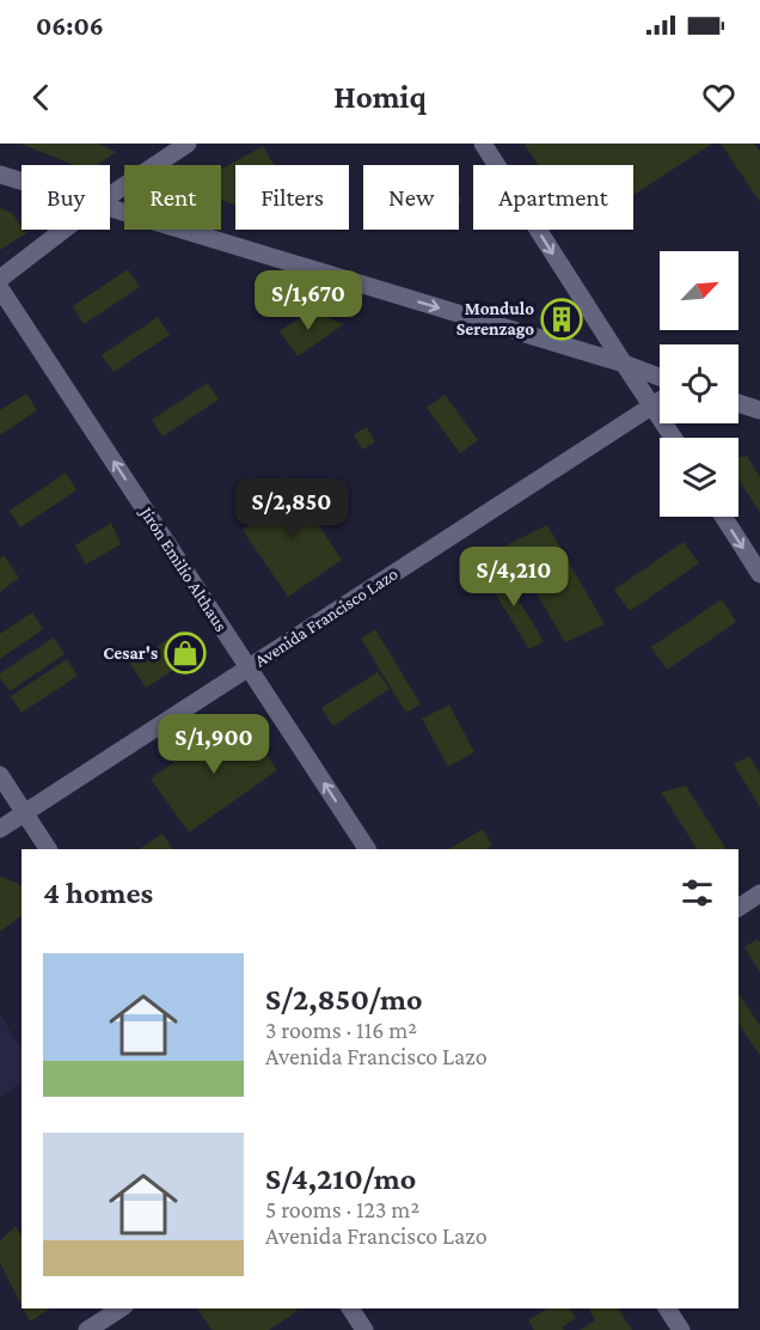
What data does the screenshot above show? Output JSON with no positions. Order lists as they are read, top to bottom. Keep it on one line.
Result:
{"streets":{"street":["Jirón Emilio Althaus","Avenida Francisco Lazo"]},"crossings":[["Jirón Emilio Althaus","Avenida Francisco Lazo"]],"one_way":["Jirón Emilio Althaus"],"places":{"building":["Mondulo Serenzago"],"shop":["Cesar's"]},"north":"top right","page":{"status":"06:06","header":"Homiq","chip":["Buy","Rent","Filters","New","Apartment"],"price":["S/1,670","S/2,850","S/4,210","S/1,900"],"heading":"4 homes","list":[{"name":"S/2,850/mo","note":"3 rooms · 116 m² · Avenida Francisco Lazo"},{"name":"S/4,210/mo","note":"5 rooms · 123 m² · Avenida Francisco Lazo"}]}}
